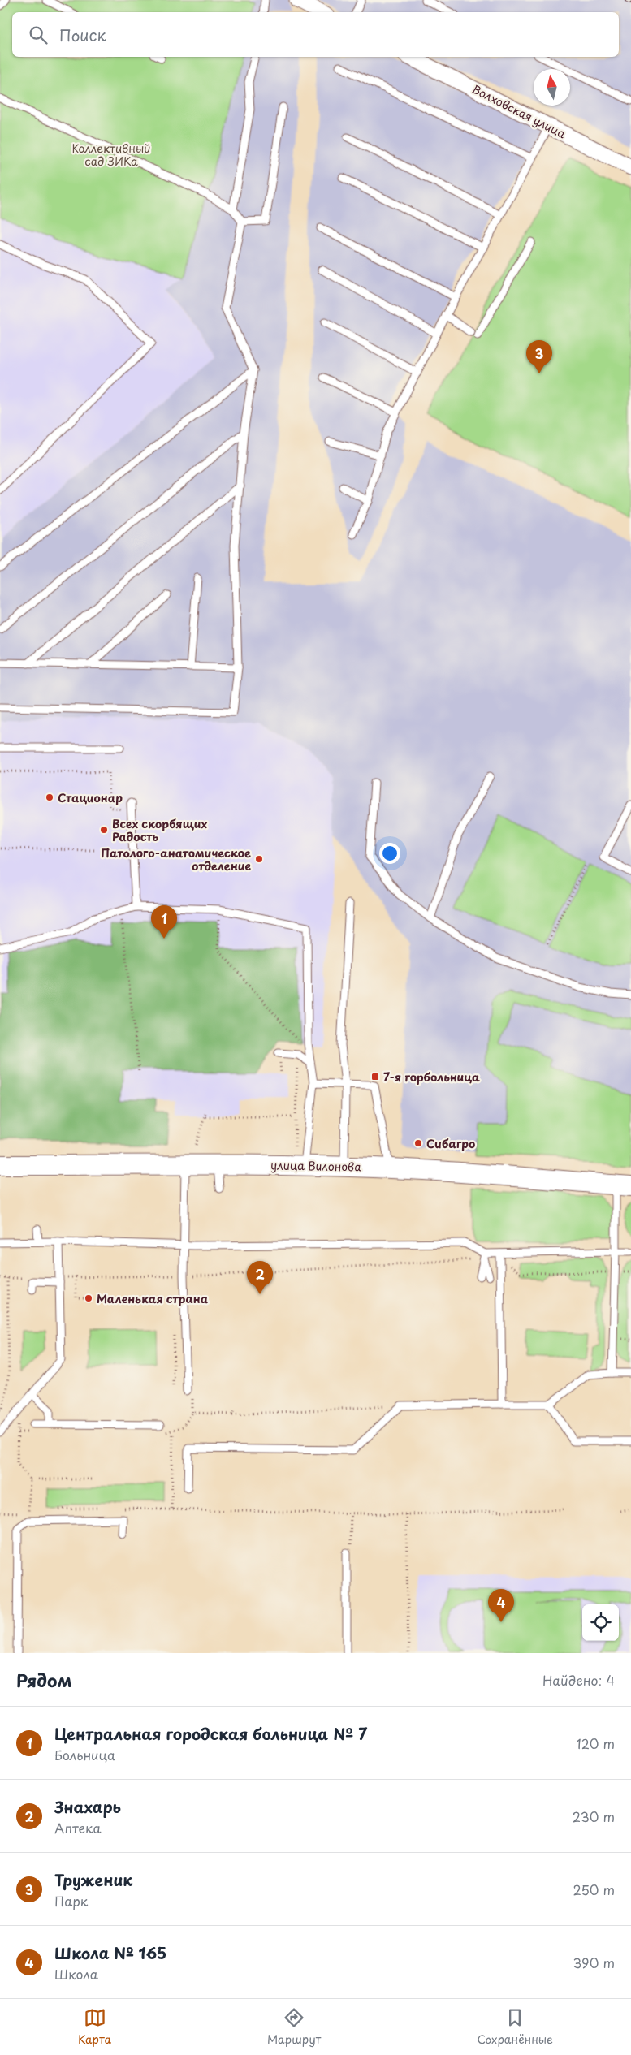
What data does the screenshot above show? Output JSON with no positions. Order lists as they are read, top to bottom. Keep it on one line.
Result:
{"streets":{"street":["Волховская улица","улица Вилонова"]},"parks":["Коллективный сад ЗИКа"],"places":{"other":["Стационар","Всех скорбящих Радость","Патолого-анатомическое отделение","Сибагро","Маленькая страна"],"transit":["7-я горбольница"]},"north":"top","page":{"search":"Поиск","pins":["3","1","2","4"],"heading":["Рядом","Найдено: 4"],"list":[{"mark":"1","name":"Центральная городская больница № 7","note":"Больница","value":"120 m"},{"mark":"2","name":"Знахарь","note":"Аптека","value":"230 m"},{"mark":"3","name":"Труженик","note":"Парк","value":"250 m"},{"mark":"4","name":"Школа № 165","note":"Школа","value":"390 m"}],"nav":["Карта","Маршрут","Сохранённые"]}}
